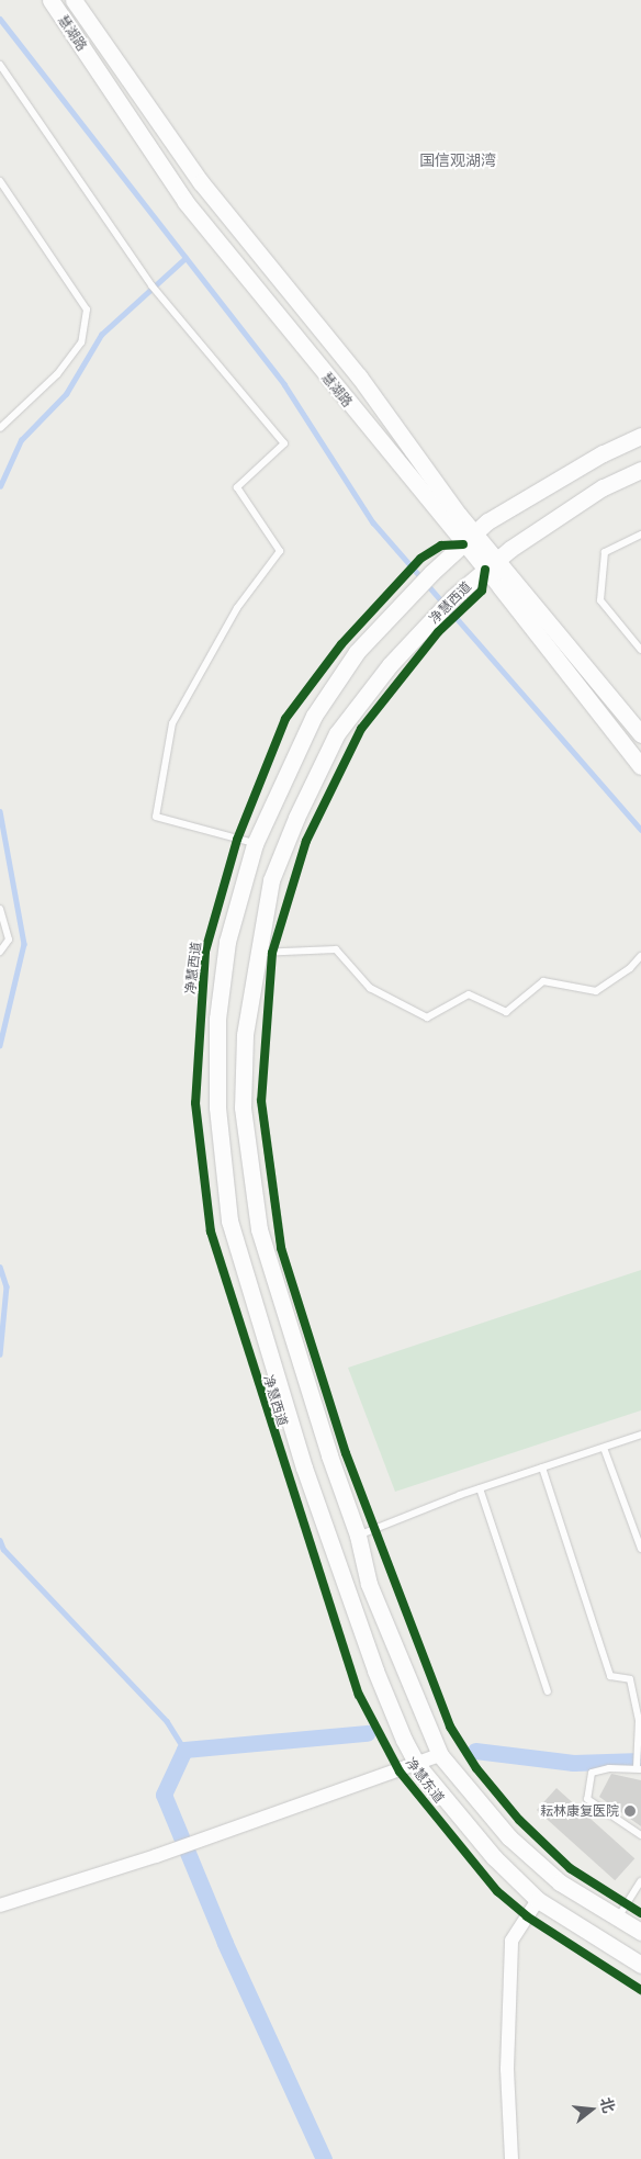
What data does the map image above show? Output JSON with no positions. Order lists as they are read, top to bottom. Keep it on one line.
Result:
{"streets":{"street":["慧湖路","净慧西道","净慧东道"]},"crossings":[["慧湖路","净慧西道"],["净慧西道","净慧东道"]],"districts":["国信观湖湾"],"places":["耘林康复医院"],"north":"right"}
